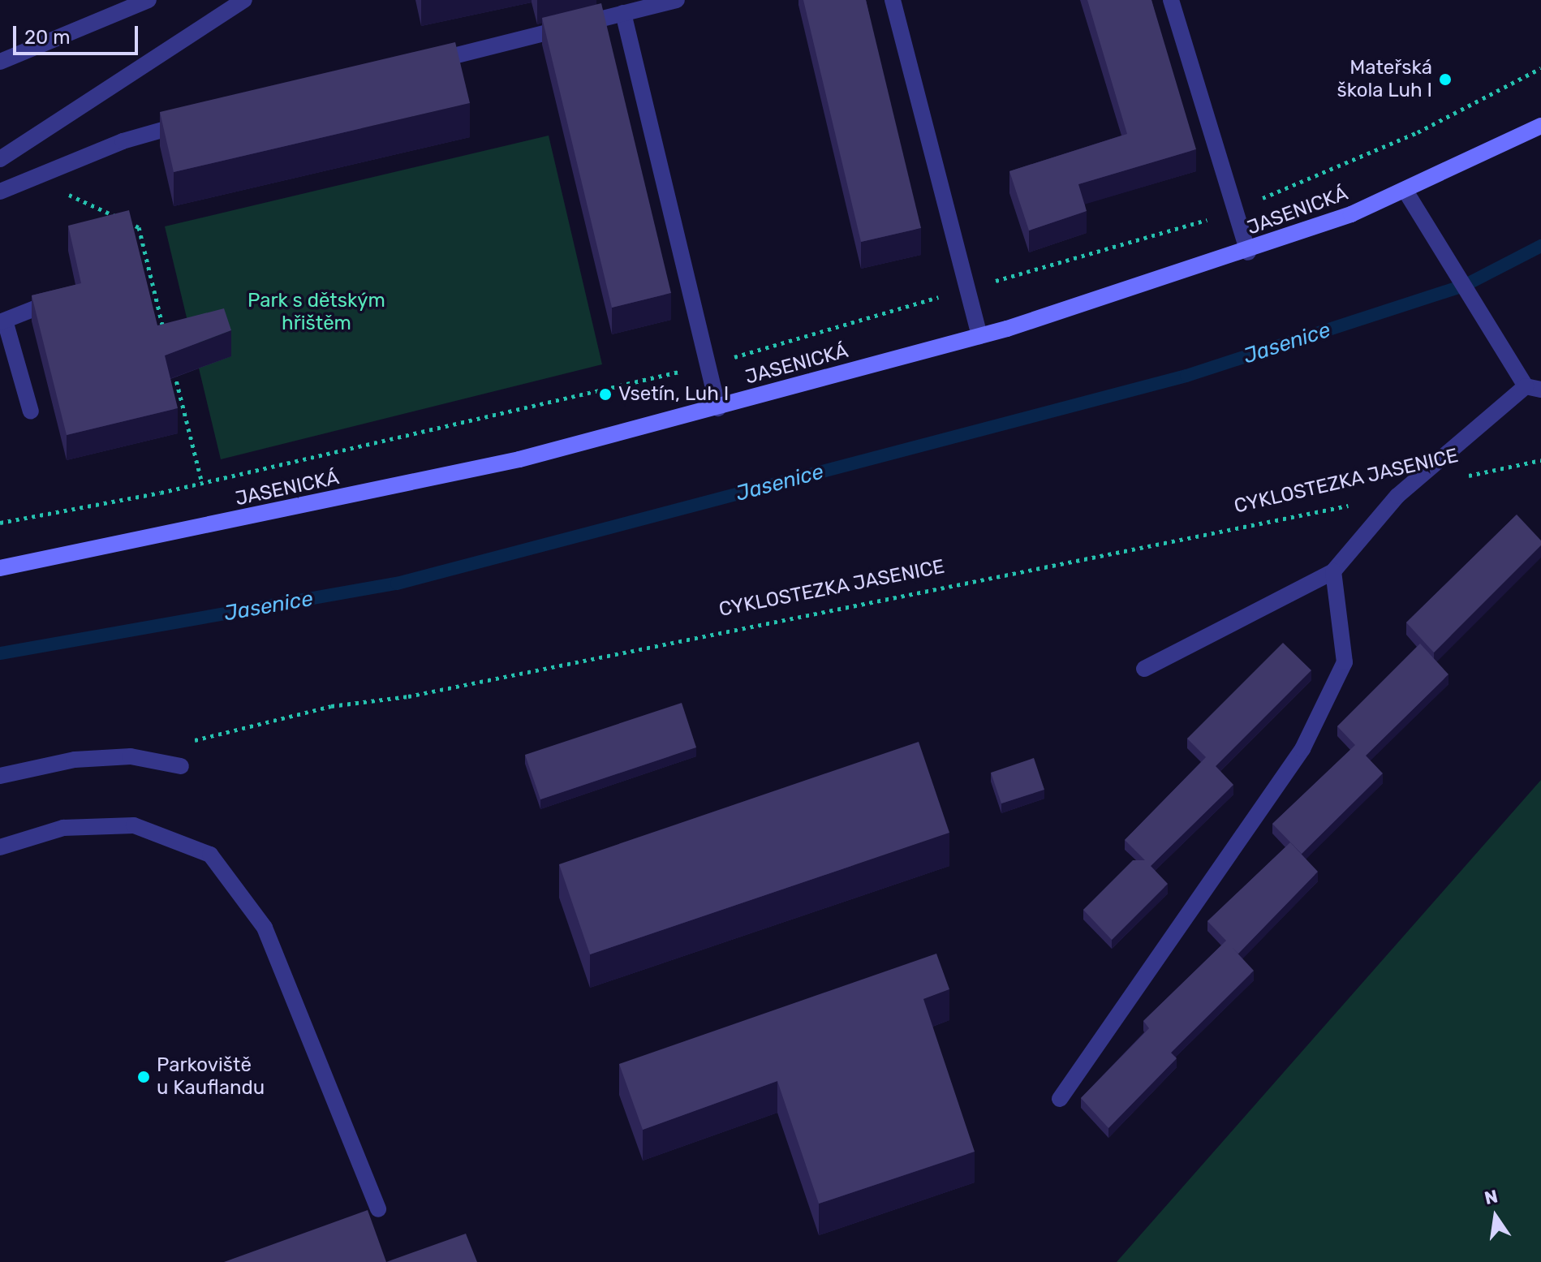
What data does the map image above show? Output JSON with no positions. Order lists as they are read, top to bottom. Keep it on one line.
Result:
{"streets":{"street":["JASENICKÁ"],"path":["CYKLOSTEZKA JASENICE"]},"water":["Jasenice"],"parks":["Park s dětským hřištěm"],"places":["Mateřská škola Luh I","Vsetín, Luh I","Parkoviště u Kauflandu"],"scale_bar":"20 m","north":"top"}
